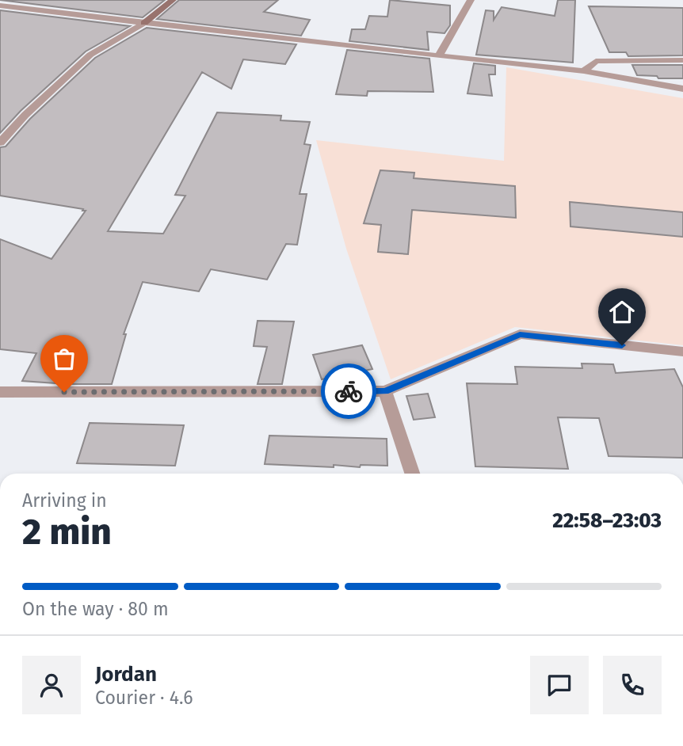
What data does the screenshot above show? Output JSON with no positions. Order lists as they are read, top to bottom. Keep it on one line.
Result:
{"page":{"heading":["2 min","Arriving in","22:58–23:03"],"panel":["Jordan","Courier · 4.6"],"bar":"On the way · 80 m"}}
